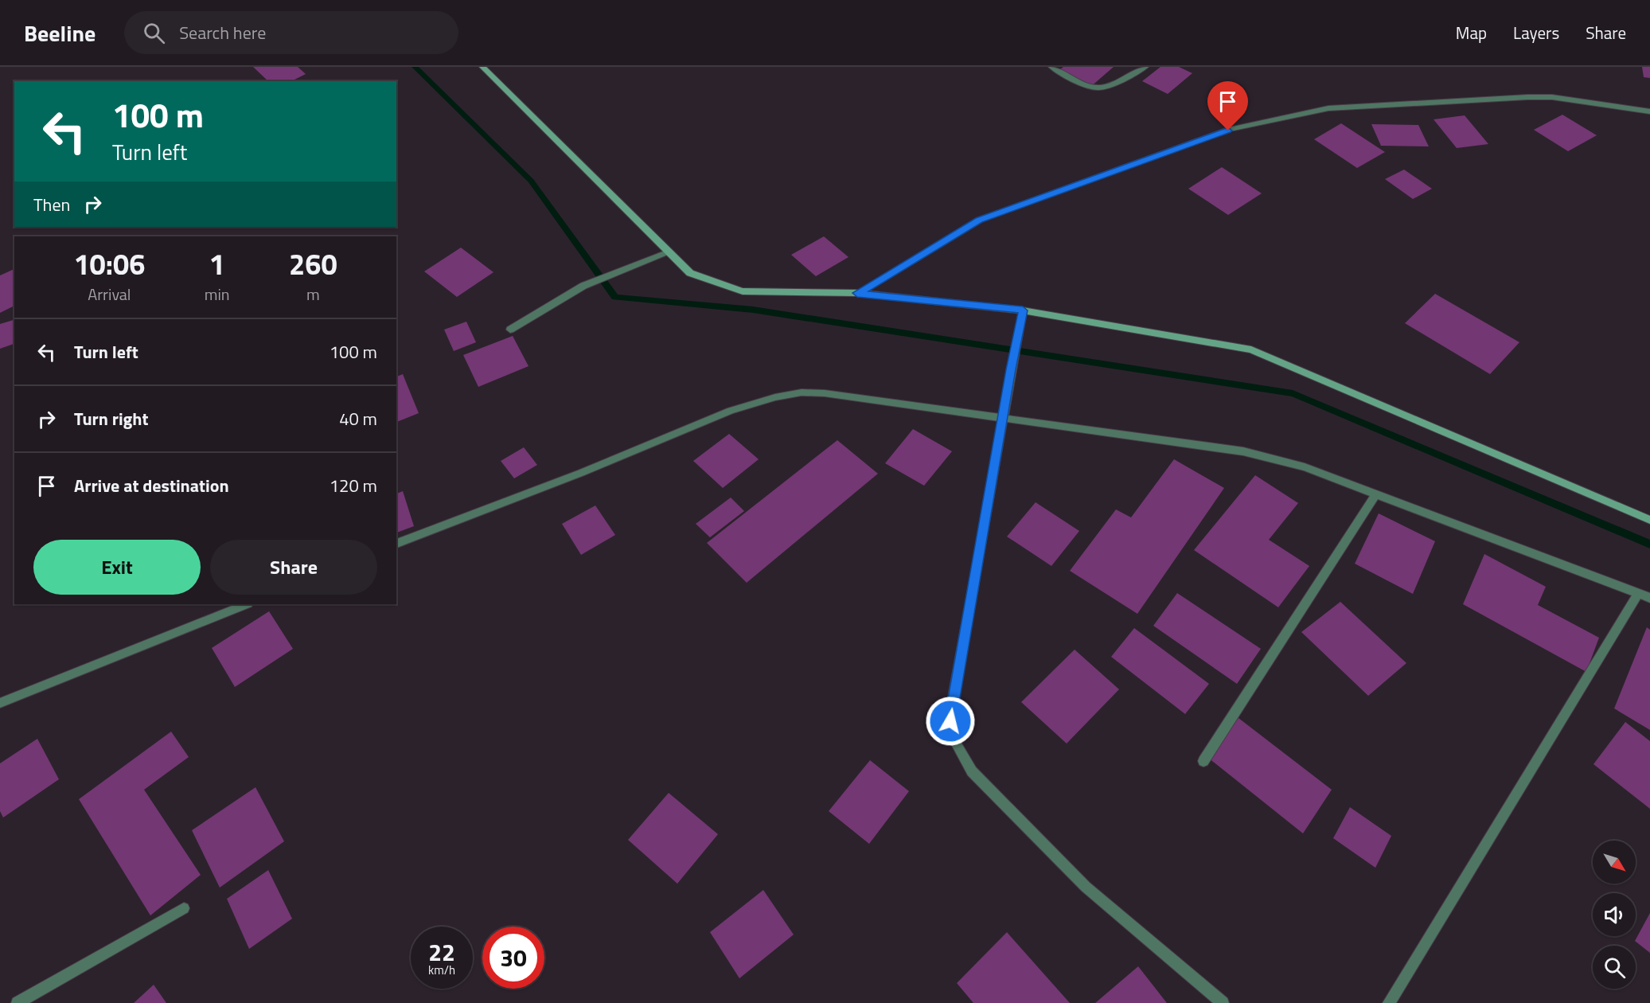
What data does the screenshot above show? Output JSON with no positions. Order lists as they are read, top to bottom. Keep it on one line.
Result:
{"north":"bottom right","page":{"header":"Beeline","search":"Search here","nav":["Map","Layers","Share"],"turn":["100 m","Turn left"],"then":"Then","eta":["10:06","Arrival","1","min","260","m"],"list":[{"name":"Turn left","value":"100 m"},{"name":"Turn right","value":"40 m"},{"name":"Arrive at destination","value":"120 m"}],"buttons":["Exit","Share"],"speed":"22 km/h","limit":"30"}}
